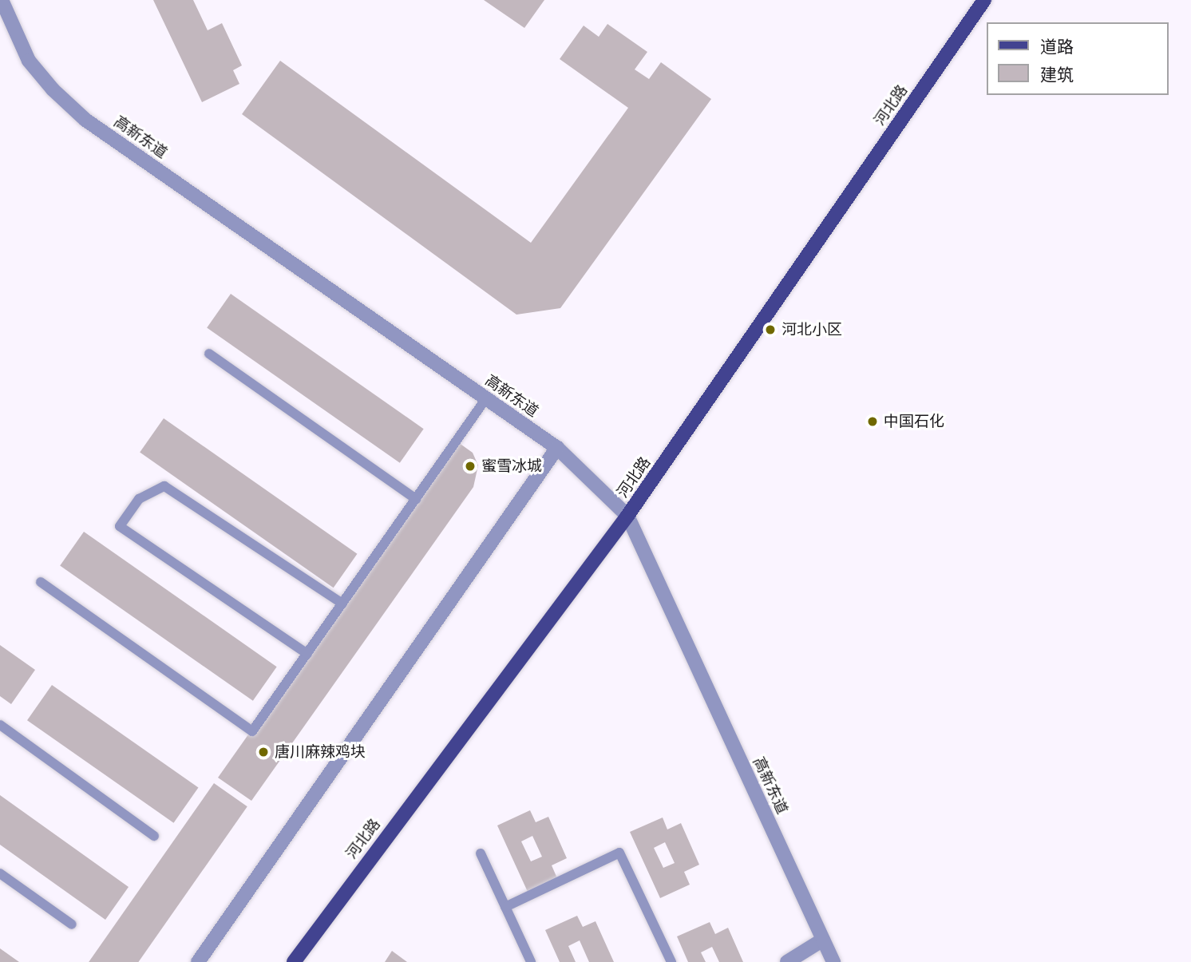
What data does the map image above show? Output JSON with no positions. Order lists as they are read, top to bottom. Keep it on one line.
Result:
{"streets":{"main road":["河北路"],"street":["高新东道"]},"crossings":[["河北路","高新东道"]],"places":["河北小区","中国石化","蜜雪冰城","唐川麻辣鸡块"],"legend":["道路","建筑"]}
